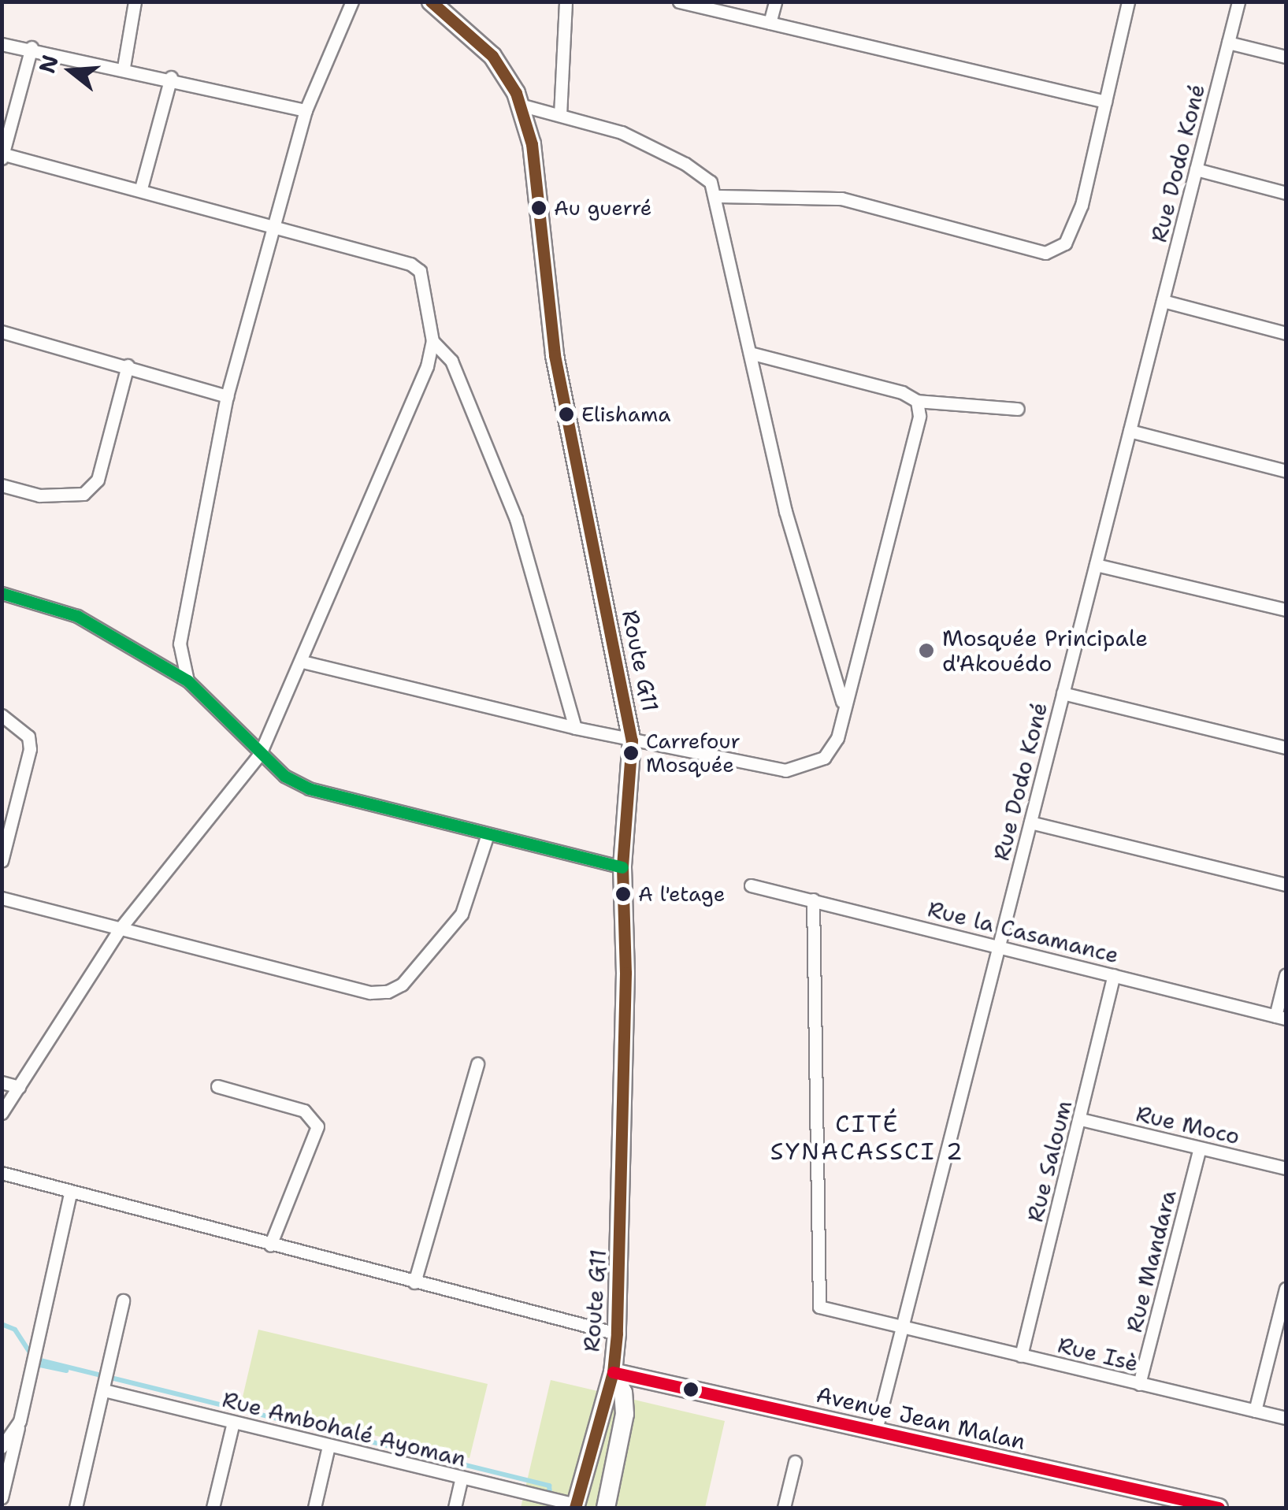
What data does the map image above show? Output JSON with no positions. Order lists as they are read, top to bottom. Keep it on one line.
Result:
{"streets":{"street":["Rue Dodo Koné","Route G11","Rue la Casamance","Rue Moco","Rue Saloum","Rue Mandara","Rue Isè","Avenue Jean Malan","Rue Ambohalé Ayoman"]},"crossings":[["Rue Dodo Koné","Rue la Casamance"],["Rue Dodo Koné","Rue Isè"],["Rue Dodo Koné","Avenue Jean Malan"],["Route G11","Avenue Jean Malan"],["Rue la Casamance","Rue Saloum"],["Rue la Casamance","Rue Isè"],["Rue Moco","Rue Saloum"],["Rue Moco","Rue Mandara"],["Rue Saloum","Rue Isè"],["Rue Mandara","Rue Isè"]],"districts":["CITÉ SYNACASSCI 2"],"places":["Au guerré","Elishama","Mosquée Principale d'Akouédo","Carrefour Mosquée","A l'etage"],"north":"left"}
